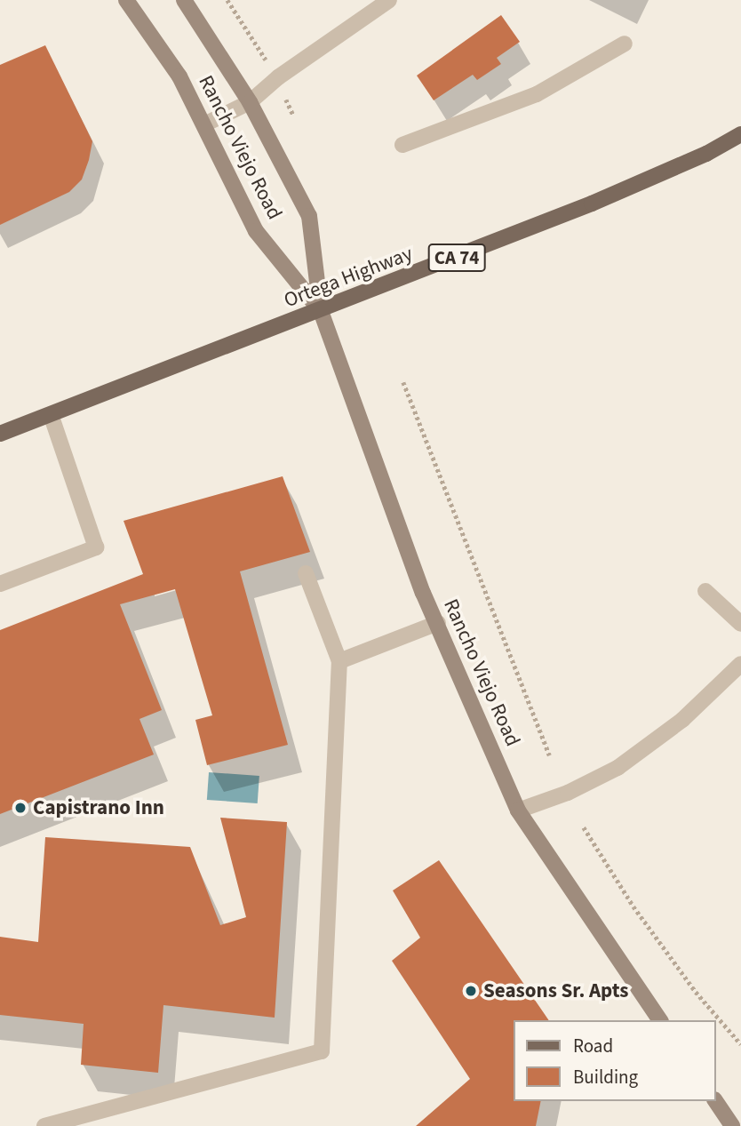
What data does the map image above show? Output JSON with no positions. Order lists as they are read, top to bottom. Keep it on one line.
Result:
{"streets":{"main road":["Rancho Viejo Road","CA 74","Ortega Highway"]},"crossings":[["Rancho Viejo Road","Ortega Highway"]],"places":["Capistrano Inn","Seasons Sr. Apts"],"legend":["Road","Building"]}
